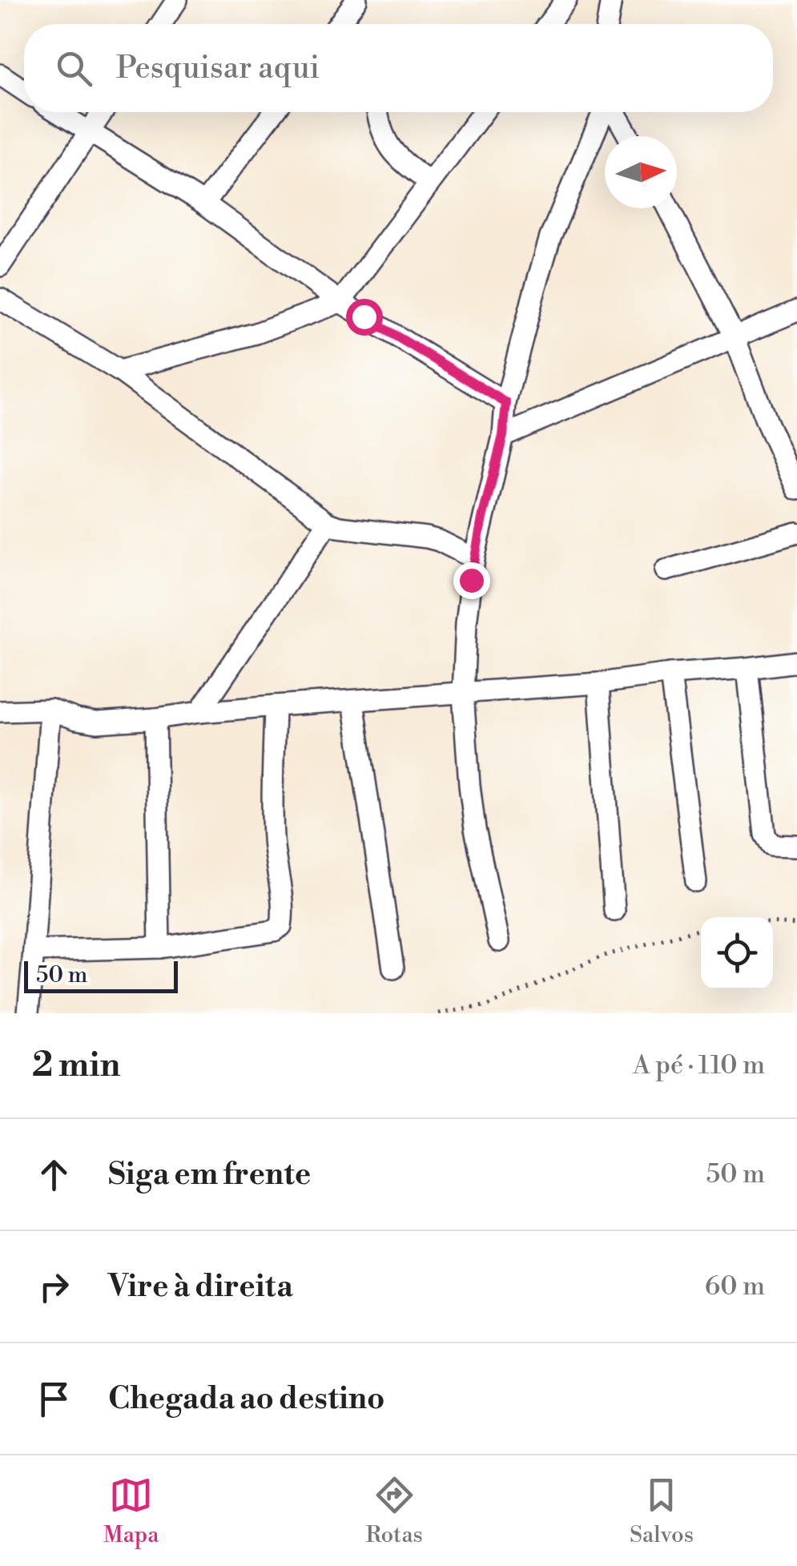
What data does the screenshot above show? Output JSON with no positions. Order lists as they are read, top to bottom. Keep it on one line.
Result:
{"scale_bar":"50 m","north":"right","page":{"search":"Pesquisar aqui","scale":"50 m","heading":["2 min","A pé · 110 m"],"list":[["Siga em frente","50 m"],["Vire à direita","60 m"],"Chegada ao destino"],"nav":["Mapa","Rotas","Salvos"]}}
